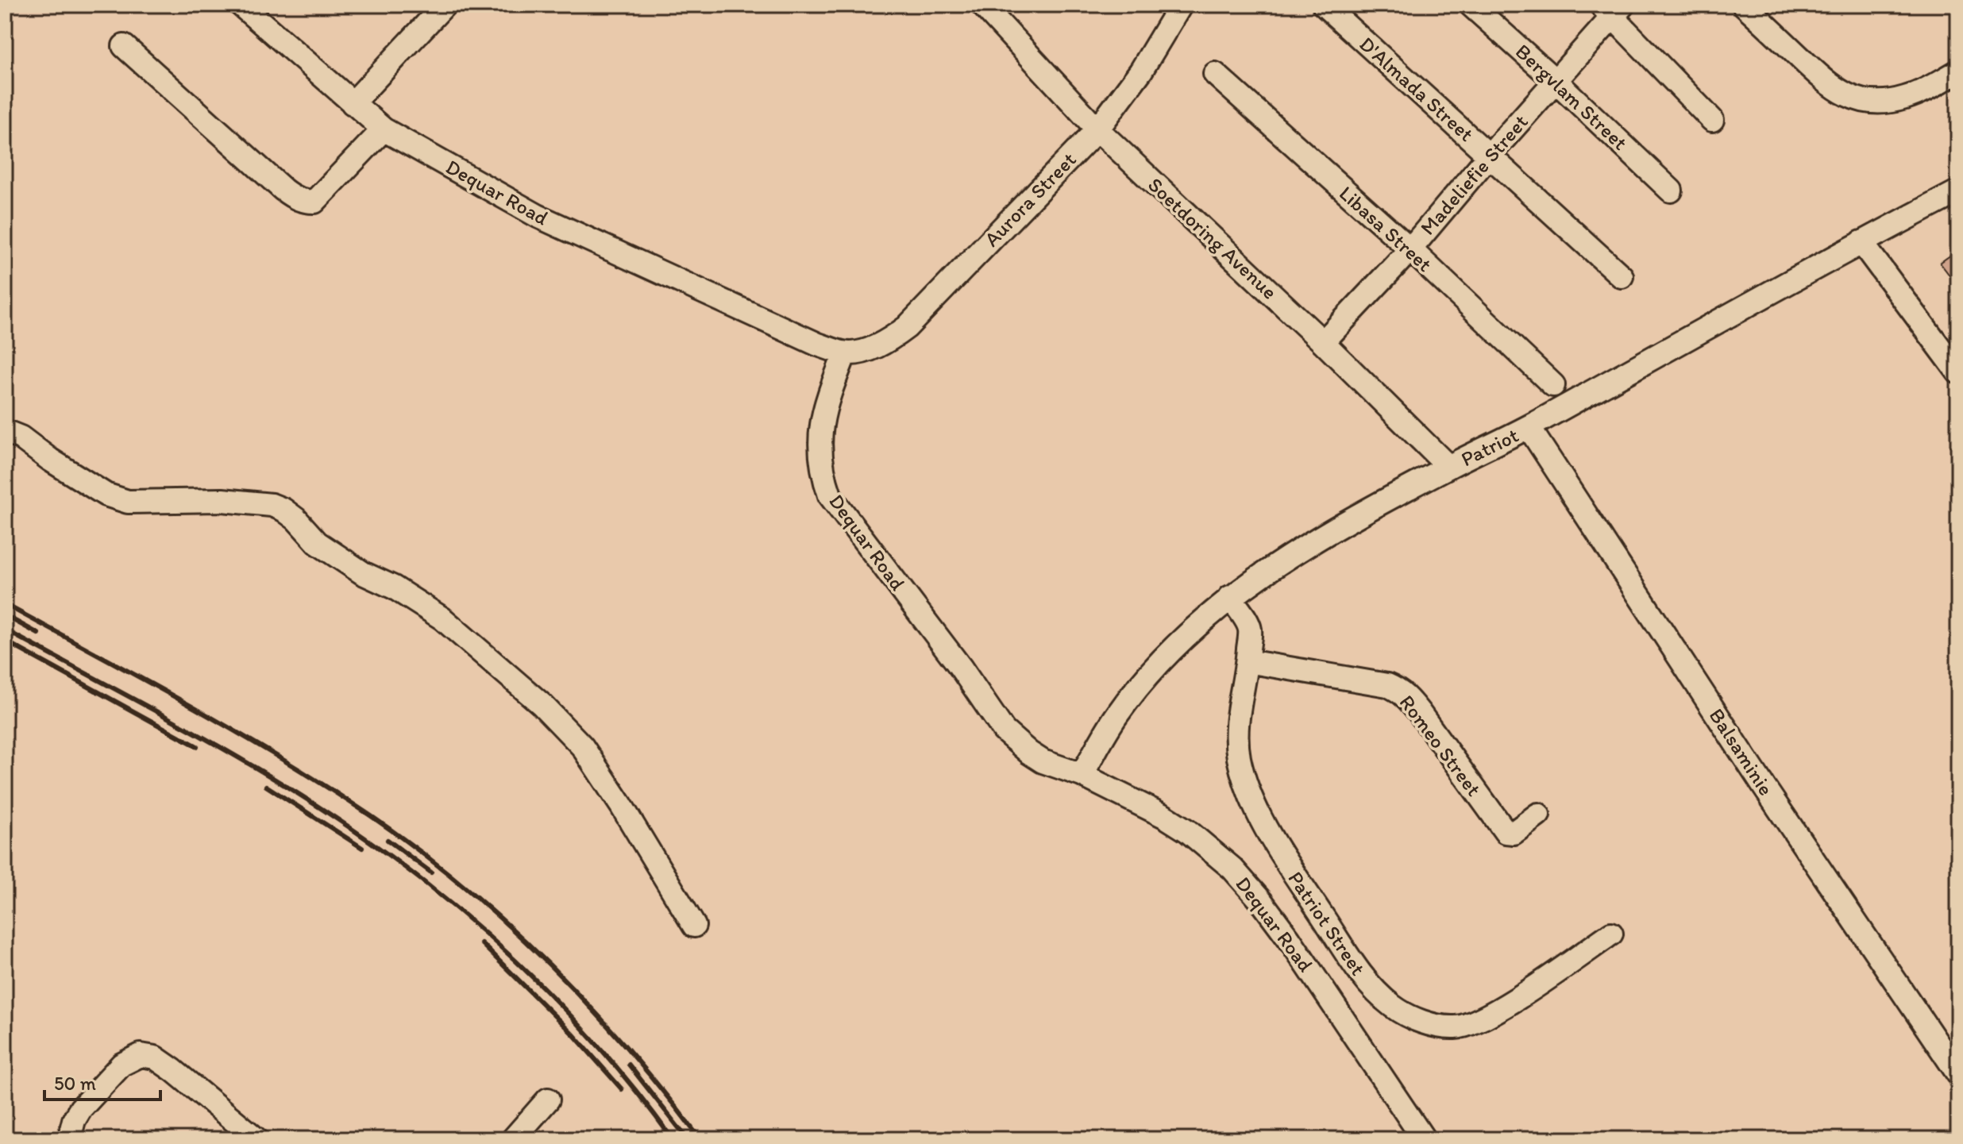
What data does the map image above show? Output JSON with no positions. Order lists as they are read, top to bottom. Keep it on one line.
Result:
{"streets":{"street":["D'Almada Street","Bergvlam Street","Madeliefie Street","Dequar Road","Aurora Street","Libasa Street","Soetdoring Avenue","Patriot","Romeo Street","Balsaminie","Patriot Street"]},"crossings":[["D'Almada Street","Madeliefie Street"],["Bergvlam Street","Madeliefie Street"],["Madeliefie Street","Libasa Street"],["Madeliefie Street","Soetdoring Avenue"],["Dequar Road","Aurora Street"],["Dequar Road","Patriot"],["Aurora Street","Soetdoring Avenue"],["Soetdoring Avenue","Patriot"],["Patriot","Balsaminie"],["Patriot","Patriot Street"],["Romeo Street","Patriot Street"]],"scale_bar":"50 m"}
